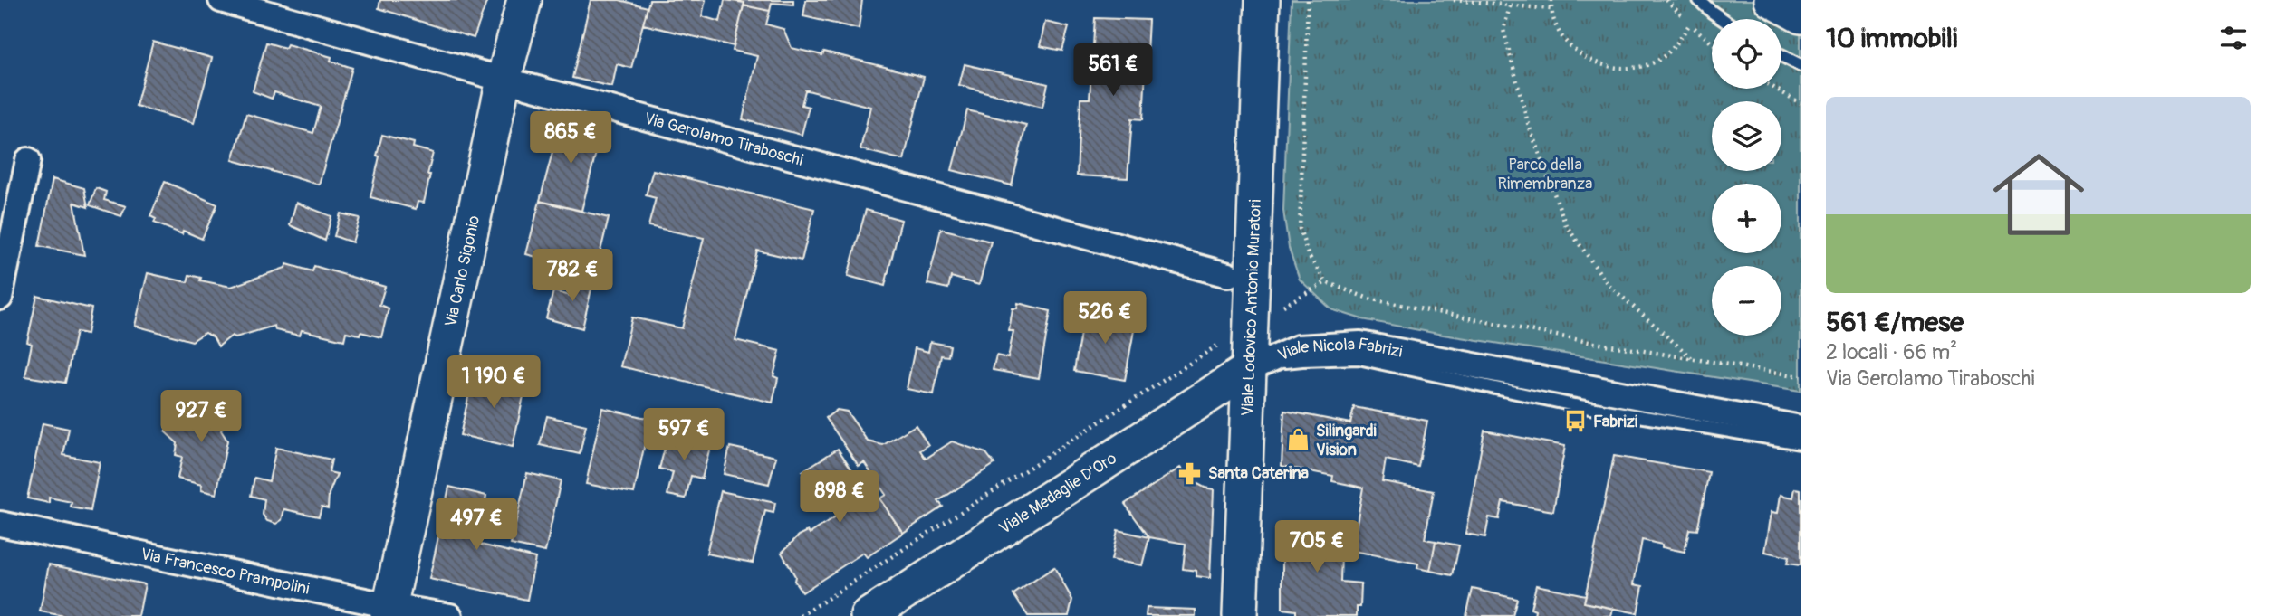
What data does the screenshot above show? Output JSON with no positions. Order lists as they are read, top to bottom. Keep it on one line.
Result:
{"streets":{"street":["Via Gerolamo Tiraboschi","Via Carlo Sigonio","Viale Lodovico Antonio Muratori","Viale Nicola Fabrizi","Viale Medaglie D'Oro","Via Francesco Prampolini"]},"crossings":[["Via Gerolamo Tiraboschi","Via Carlo Sigonio"],["Via Carlo Sigonio","Via Francesco Prampolini"],["Viale Lodovico Antonio Muratori","Viale Nicola Fabrizi"],["Viale Lodovico Antonio Muratori","Viale Medaglie D'Oro"],["Viale Nicola Fabrizi","Viale Medaglie D'Oro"]],"parks":["Parco della Rimembranza"],"places":{"bus stop":["Fabrizi"],"shop":["Silingardi Vision"],"pharmacy":["Santa Caterina"]},"page":{"heading":"10 immobili","map_buttons":["+","−"],"price":["561 €","865 €","782 €","526 €","1 190 €","927 €","597 €","898 €","497 €","705 €"],"list":[{"name":"561 €/mese","note":"2 locali · 66 m² · Via Gerolamo Tiraboschi"}]}}
